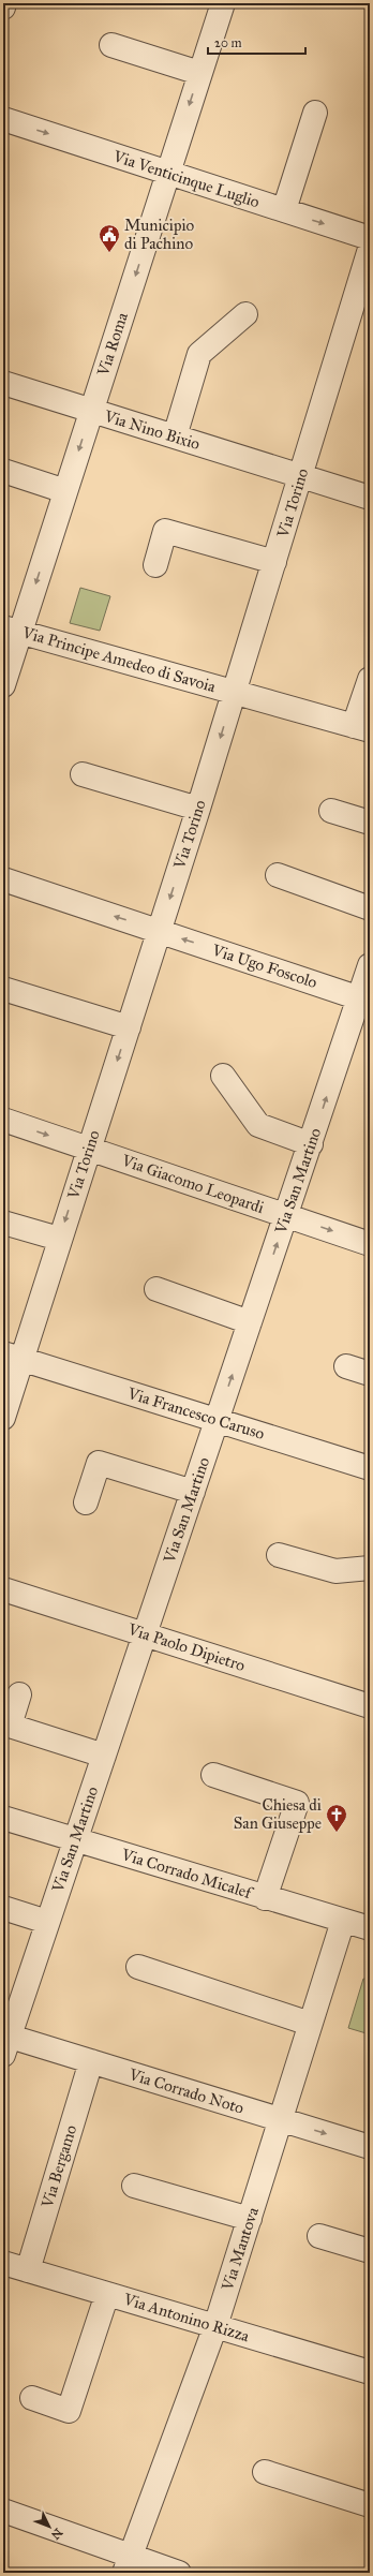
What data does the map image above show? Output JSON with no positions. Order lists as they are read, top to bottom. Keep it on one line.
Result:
{"streets":{"street":["Via Venticinque Luglio","Via Roma","Via Nino Bixio","Via Torino","Via Principe Amedeo di Savoia","Via Ugo Foscolo","Via San Martino","Via Giacomo Leopardi","Via Francesco Caruso","Via Paolo Dipietro","Via Corrado Micalef","Via Corrado Noto","Via Bergamo","Via Mantova","Via Antonino Rizza"]},"crossings":[["Via Venticinque Luglio","Via Roma"],["Via Roma","Via Nino Bixio"],["Via Roma","Via Principe Amedeo di Savoia"],["Via Nino Bixio","Via Torino"],["Via Torino","Via Principe Amedeo di Savoia"],["Via Torino","Via Ugo Foscolo"],["Via Torino","Via Giacomo Leopardi"],["Via Torino","Via Francesco Caruso"],["Via Ugo Foscolo","Via San Martino"],["Via San Martino","Via Giacomo Leopardi"],["Via San Martino","Via Francesco Caruso"],["Via San Martino","Via Paolo Dipietro"],["Via San Martino","Via Corrado Micalef"],["Via San Martino","Via Corrado Noto"],["Via Corrado Micalef","Via Mantova"],["Via Corrado Noto","Via Bergamo"],["Via Corrado Noto","Via Mantova"],["Via Bergamo","Via Antonino Rizza"],["Via Mantova","Via Antonino Rizza"]],"one_way":["Via Torino"],"places":{"public building":["Municipio di Pachino"],"church":["Chiesa di San Giuseppe"]},"scale_bar":"20 m","north":"bottom right"}
